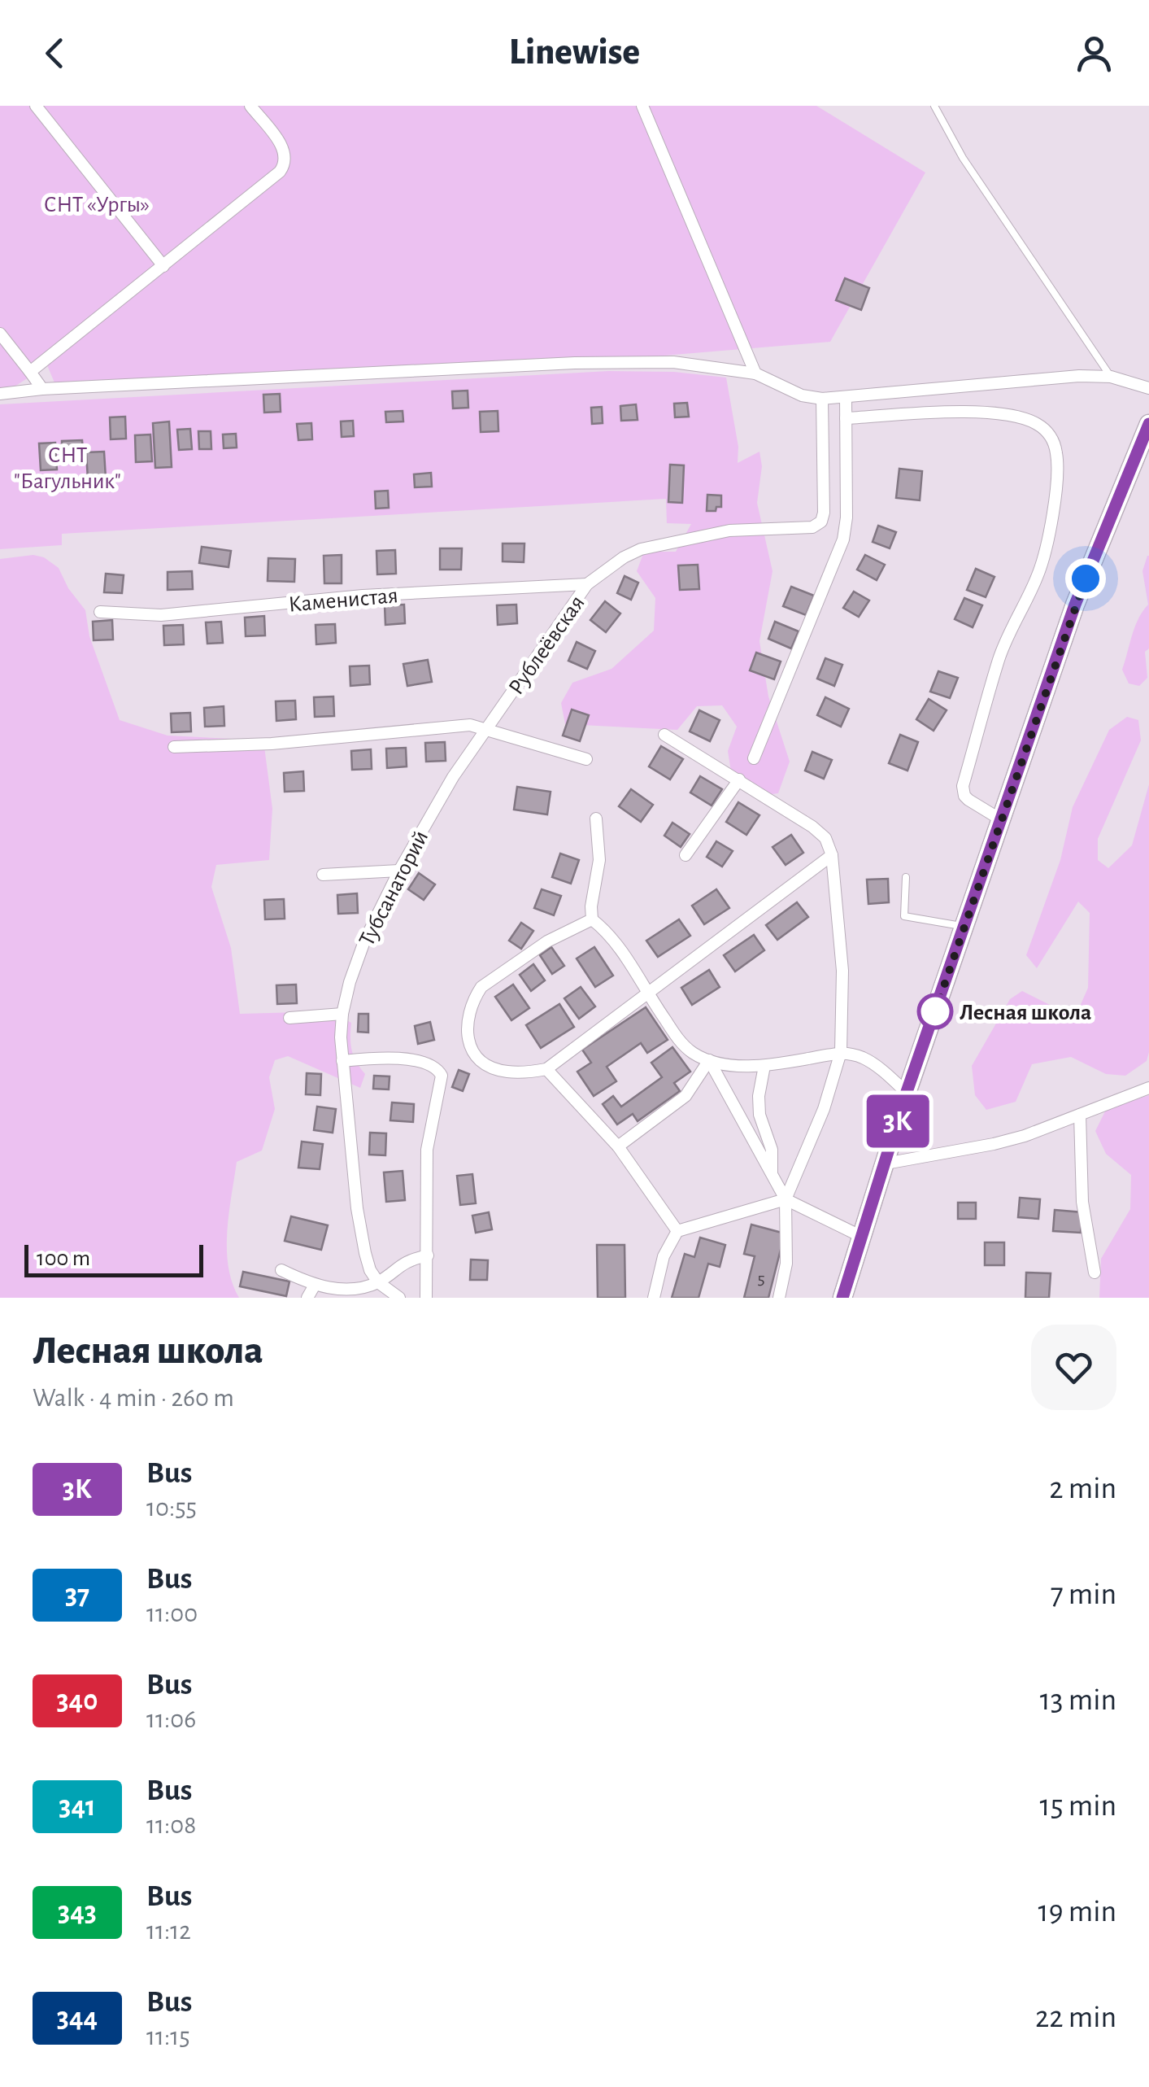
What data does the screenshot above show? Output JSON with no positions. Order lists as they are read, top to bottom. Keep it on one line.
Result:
{"streets":{"street":["Каменистая","Рублеёвская","Тубсанаторий"]},"crossings":[["Каменистая","Рублеёвская"],["Рублеёвская","Тубсанаторий"]],"parks":["СНТ «Ургы»","СНТ \"Багульник\""],"places":["Лесная школа"],"lines":["bus line 3К"],"house_numbers":["5"],"scale_bar":"100 m","page":{"header":"Linewise","on_map":"3К","scale":"100 m","heading":["Лесная школа","Walk · 4 min · 260 m"],"list":[{"mark":"3К","name":"Bus","note":"10:55","value":"2 min"},{"mark":"37","name":"Bus","note":"11:00","value":"7 min"},{"mark":"340","name":"Bus","note":"11:06","value":"13 min"},{"mark":"341","name":"Bus","note":"11:08","value":"15 min"},{"mark":"343","name":"Bus","note":"11:12","value":"19 min"},{"mark":"344","name":"Bus","note":"11:15","value":"22 min"}]}}
